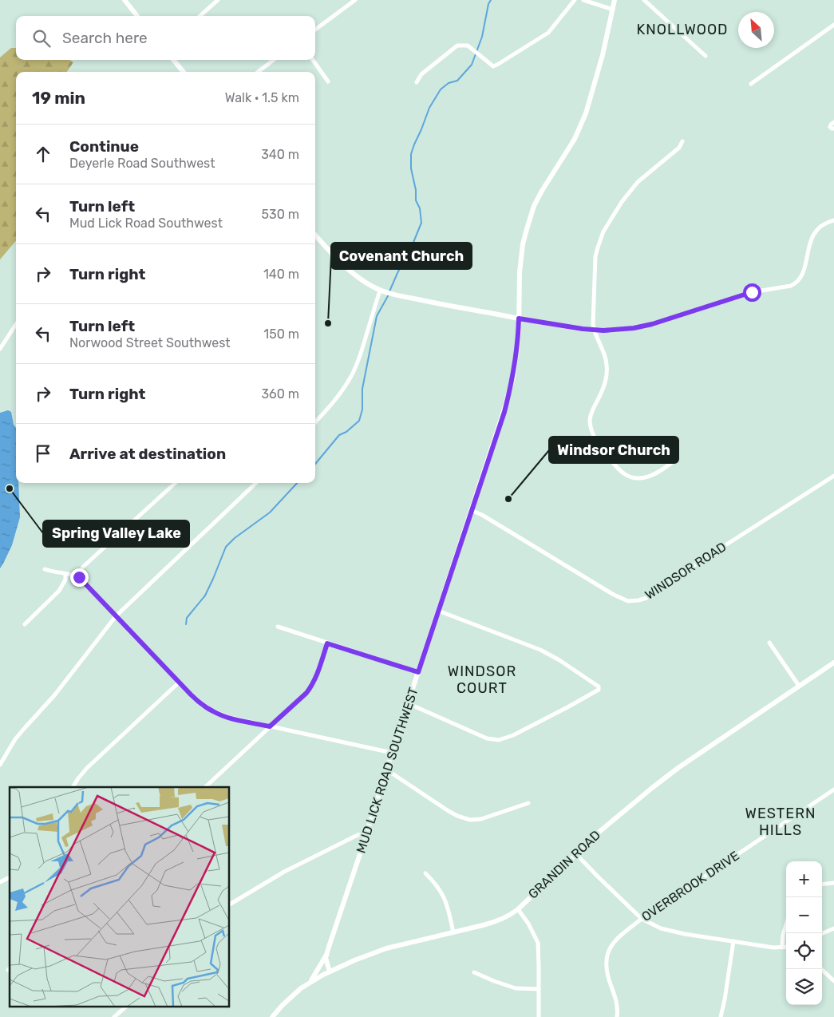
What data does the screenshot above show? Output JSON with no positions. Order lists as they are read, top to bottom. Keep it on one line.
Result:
{"streets":{"street":["WINDSOR ROAD","MUD LICK ROAD SOUTHWEST","GRANDIN ROAD","OVERBROOK DRIVE"]},"crossings":[["WINDSOR ROAD","MUD LICK ROAD SOUTHWEST"],["MUD LICK ROAD SOUTHWEST","GRANDIN ROAD"]],"districts":["KNOLLWOOD","WINDSOR COURT","WESTERN HILLS"],"places":["Covenant Church","Spring Valley Lake","Windsor Church"],"north":"top left","page":{"search":"Search here","heading":["19 min","Walk · 1.5 km"],"list":[["Continue","Deyerle Road Southwest","340 m"],["Turn left","Mud Lick Road Southwest","530 m"],["Turn right","140 m"],["Turn left","Norwood Street Southwest","150 m"],["Turn right","360 m"],"Arrive at destination"],"map_buttons":["+","−"]}}
